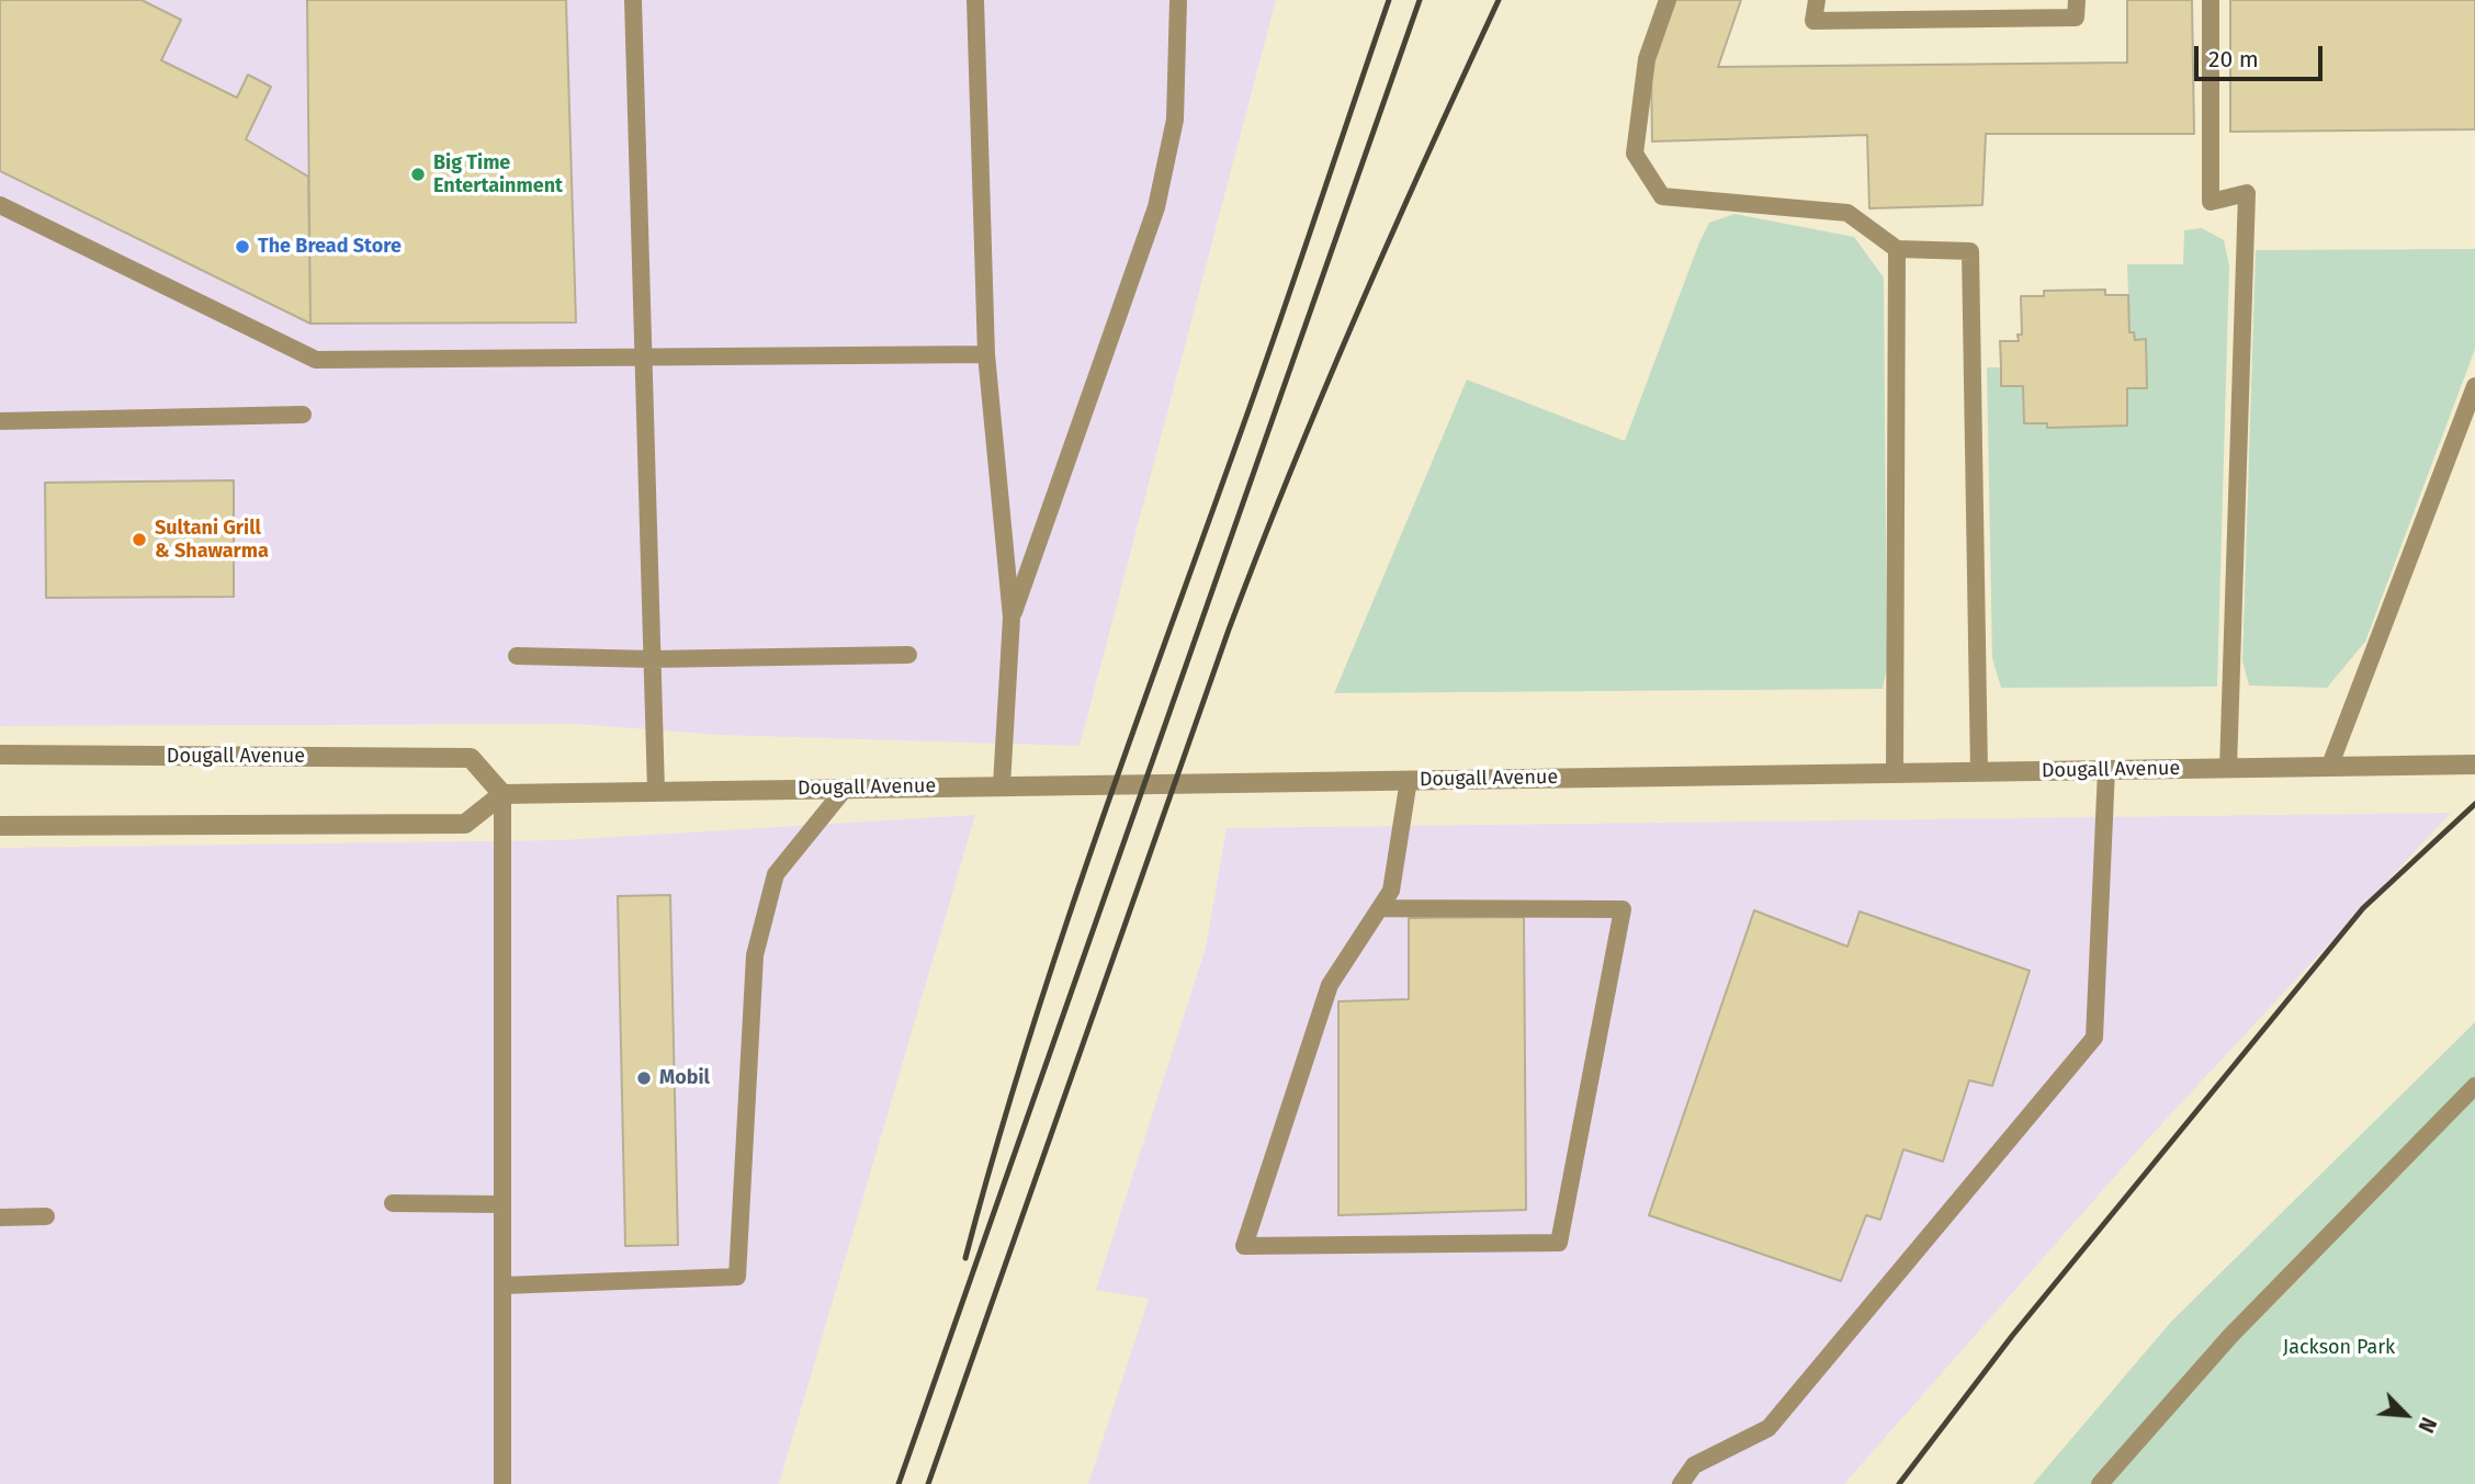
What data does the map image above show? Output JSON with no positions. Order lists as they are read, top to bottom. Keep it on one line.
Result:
{"streets":{"street":["Dougall Avenue"]},"parks":["Jackson Park"],"places":["Big Time Entertainment","The Bread Store","Sultani Grill & Shawarma","Mobil"],"scale_bar":"20 m","north":"bottom right"}
